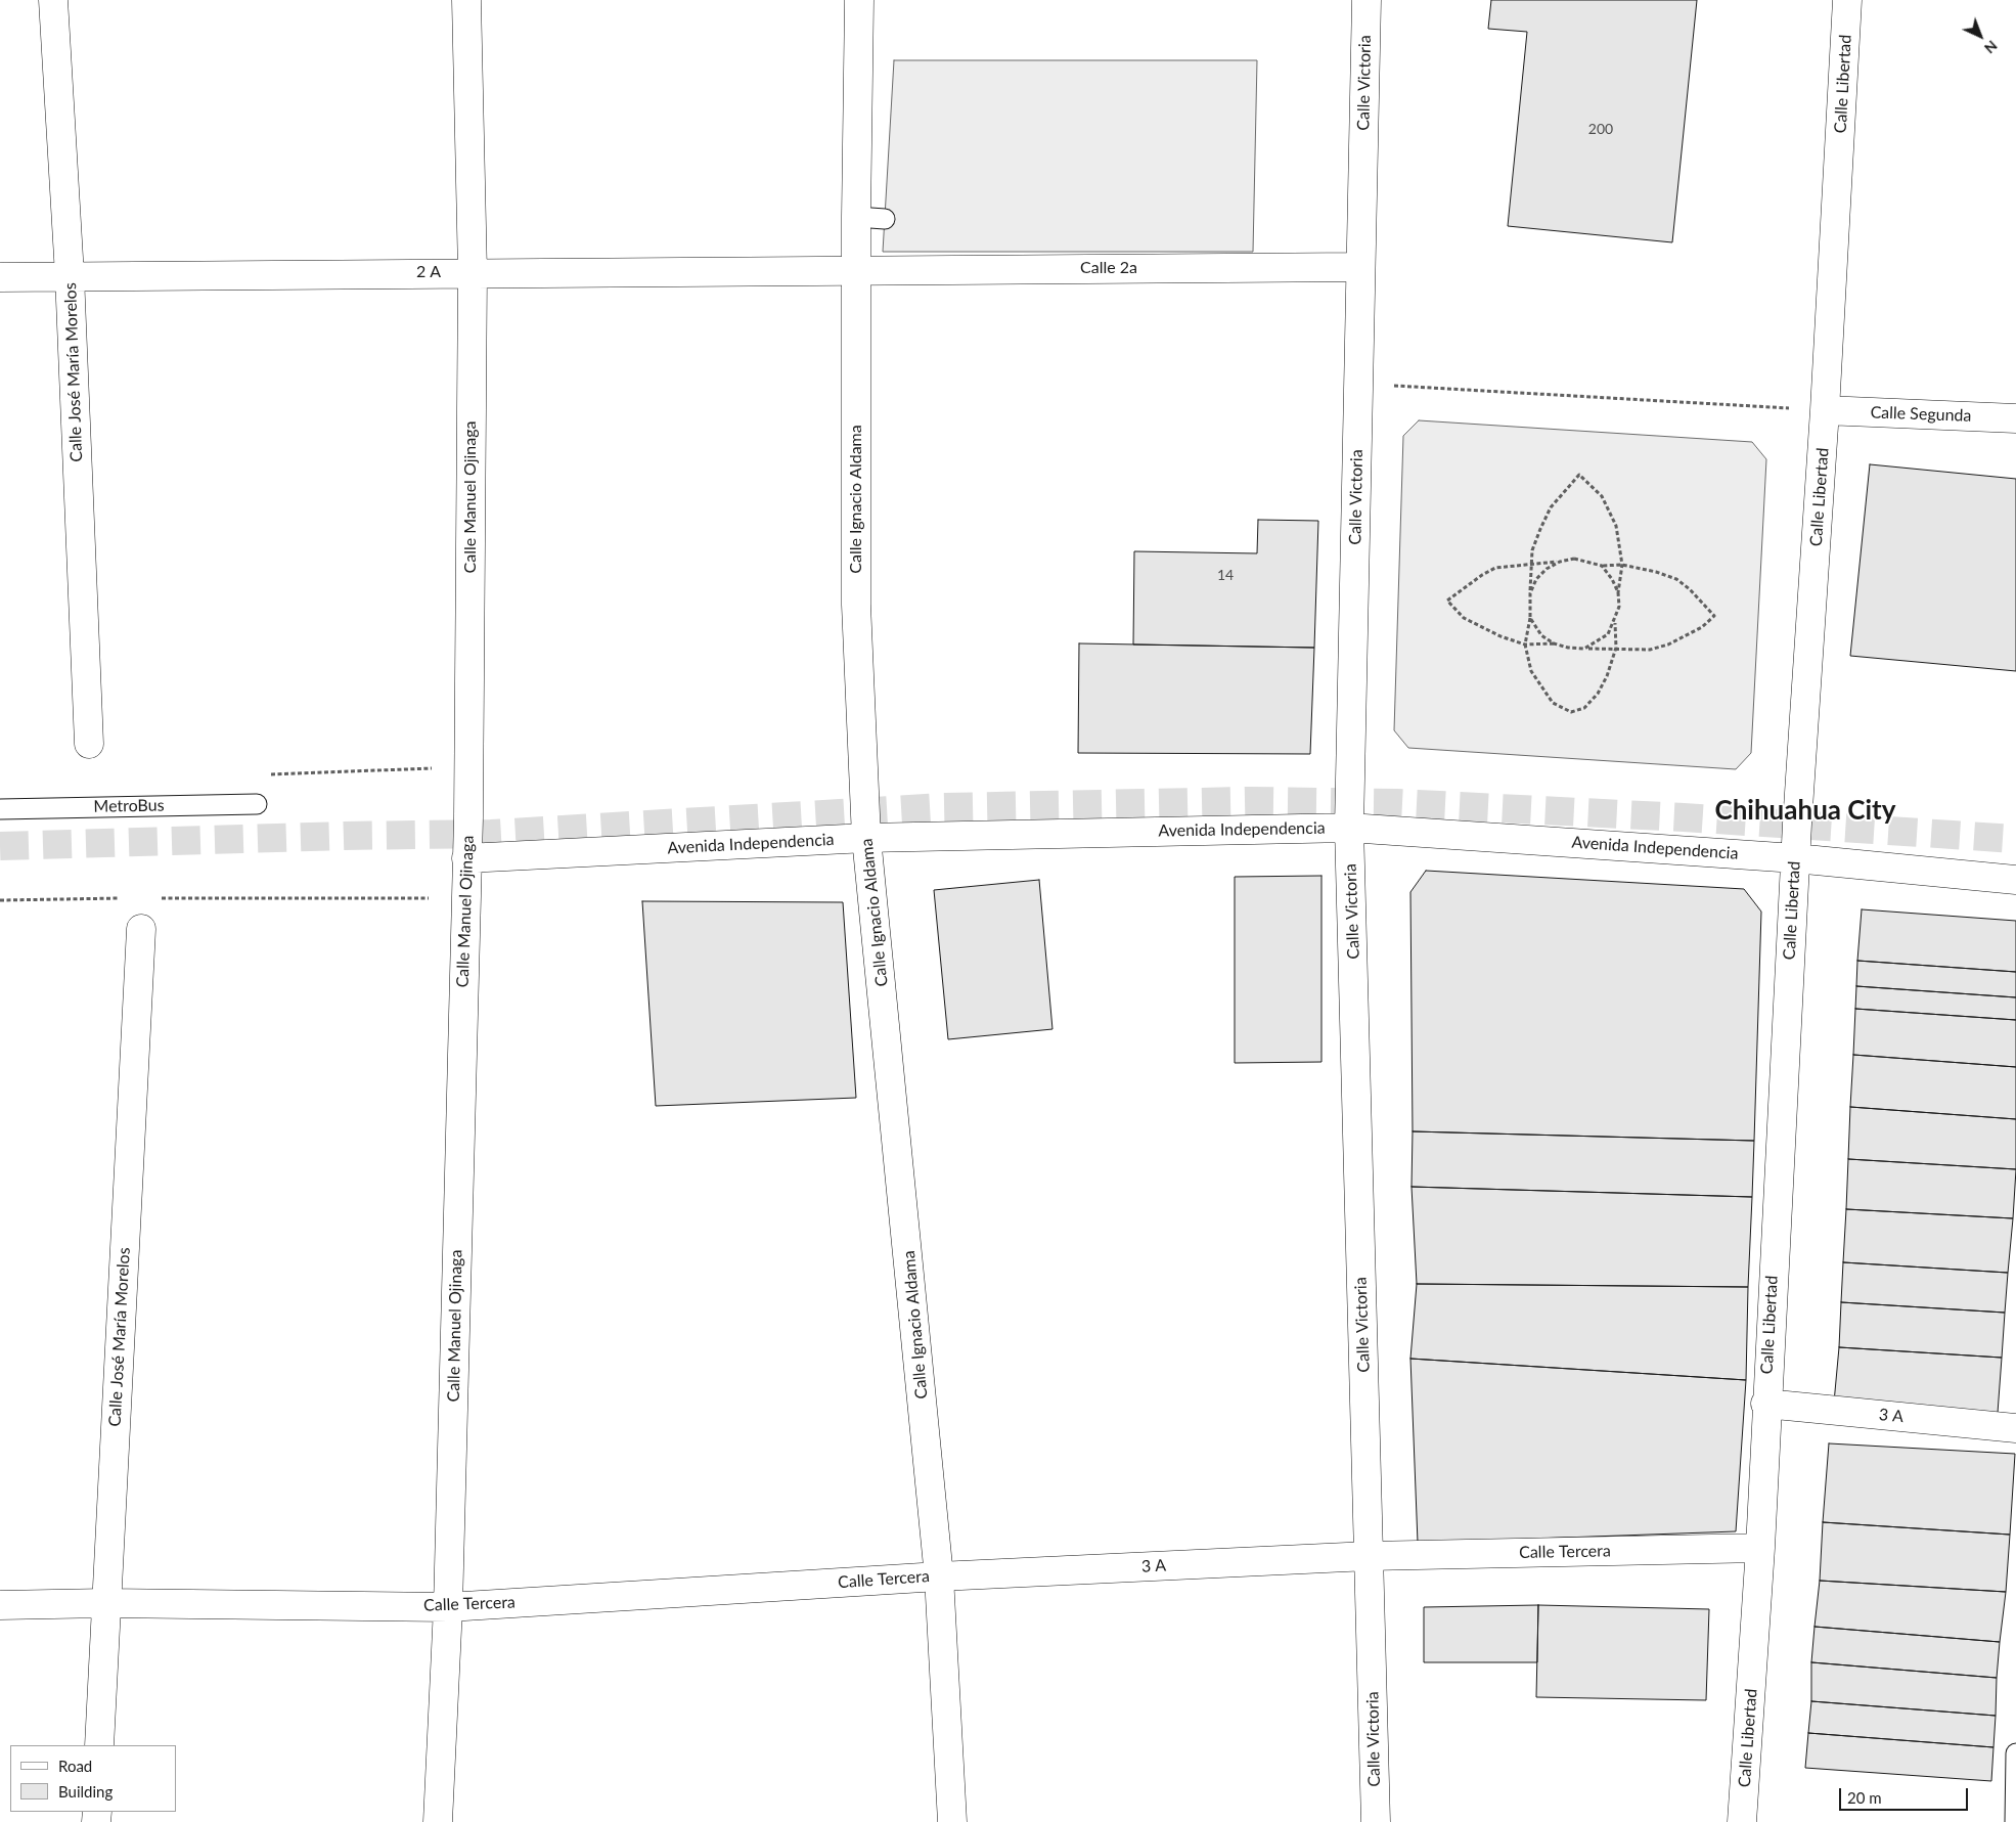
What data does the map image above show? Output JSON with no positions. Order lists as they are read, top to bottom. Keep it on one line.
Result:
{"streets":{"street":["Calle Victoria","Calle Libertad","Calle 2a","2 A","Calle José María Morelos","Calle Segunda","Calle Manuel Ojinaga","Calle Ignacio Aldama","Avenida Independencia","3 A","Calle Tercera"],"lane":["MetroBus"]},"crossings":[["Calle Victoria","Calle 2a"],["Calle Victoria","Avenida Independencia"],["Calle Victoria","3 A"],["Calle Victoria","Calle Tercera"],["Calle Libertad","Calle Segunda"],["Calle Libertad","Avenida Independencia"],["Calle Libertad","3 A"],["Calle Libertad","Calle Tercera"],["Calle 2a","2 A"],["Calle 2a","Calle Ignacio Aldama"],["2 A","Calle José María Morelos"],["2 A","Calle Manuel Ojinaga"],["2 A","Calle Ignacio Aldama"],["Calle José María Morelos","Calle Tercera"],["Calle Manuel Ojinaga","Avenida Independencia"],["Calle Manuel Ojinaga","Calle Tercera"],["Calle Ignacio Aldama","Avenida Independencia"],["Calle Ignacio Aldama","3 A"],["Calle Ignacio Aldama","Calle Tercera"],["3 A","Calle Tercera"]],"districts":["Chihuahua City"],"house_numbers":["200","14"],"legend":["Road","Building"],"scale_bar":"20 m","north":"bottom right"}
